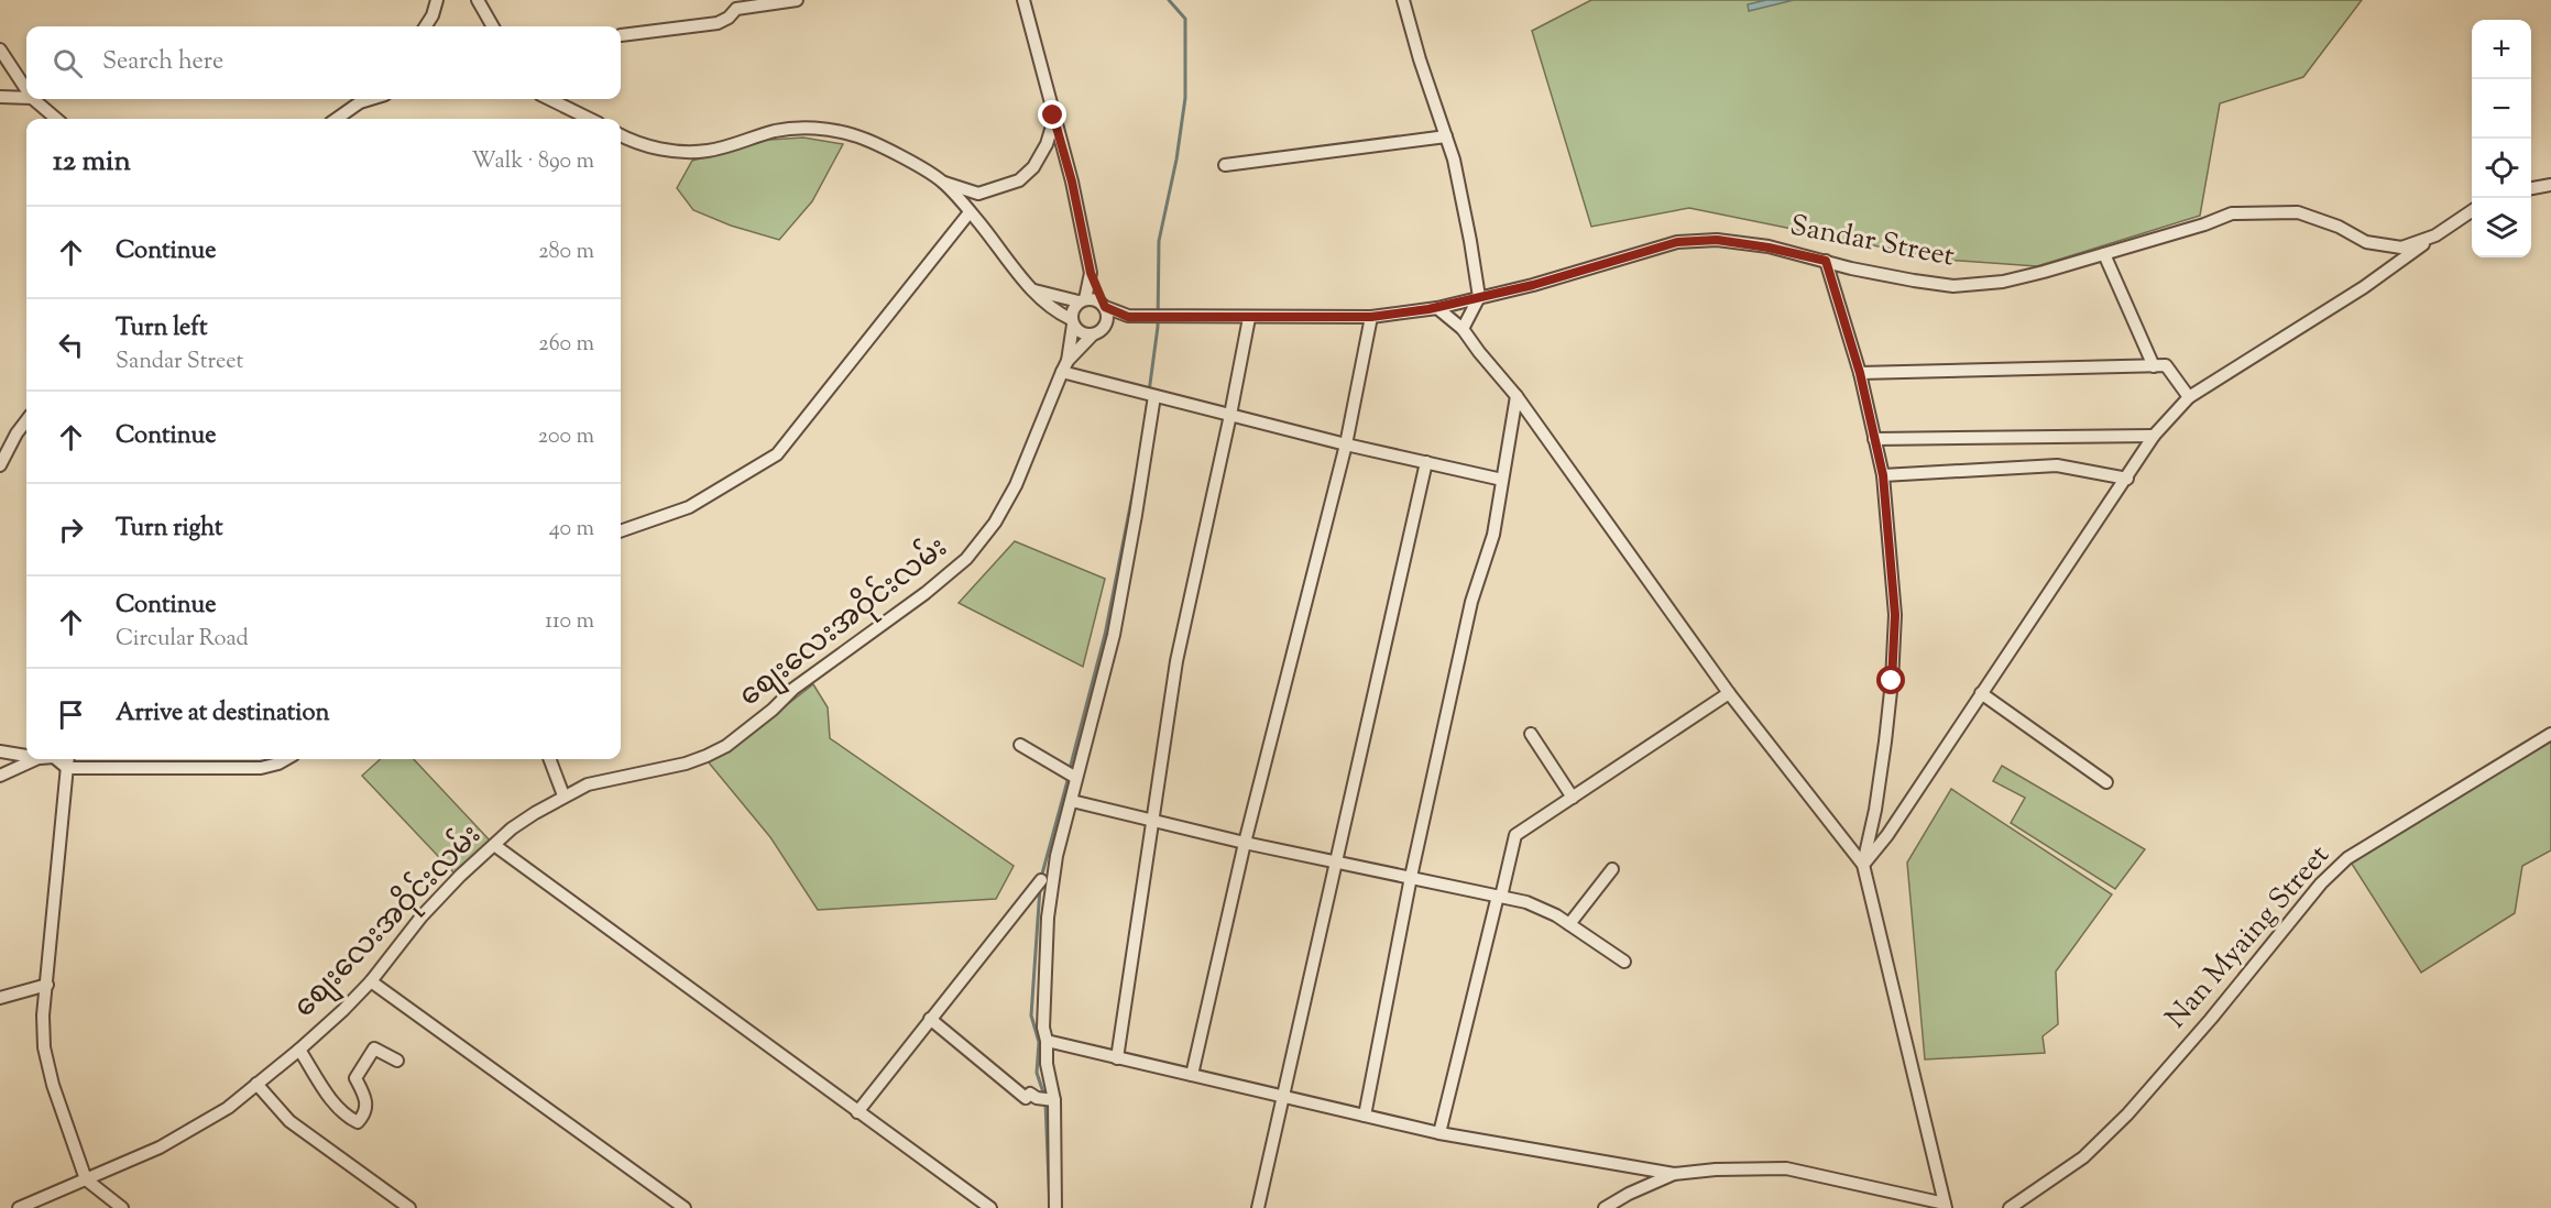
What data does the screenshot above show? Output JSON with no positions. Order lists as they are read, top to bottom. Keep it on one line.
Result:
{"streets":{"street":["Sandar Street","စျေးလေးအဝိုင်းလမ်း","Nan Myaing Street"]},"page":{"map_buttons":["+","−"],"search":"Search here","heading":["12 min","Walk · 890 m"],"list":[["Continue","280 m"],["Turn left","Sandar Street","260 m"],["Continue","200 m"],["Turn right","40 m"],["Continue","Circular Road","110 m"],"Arrive at destination"]}}
